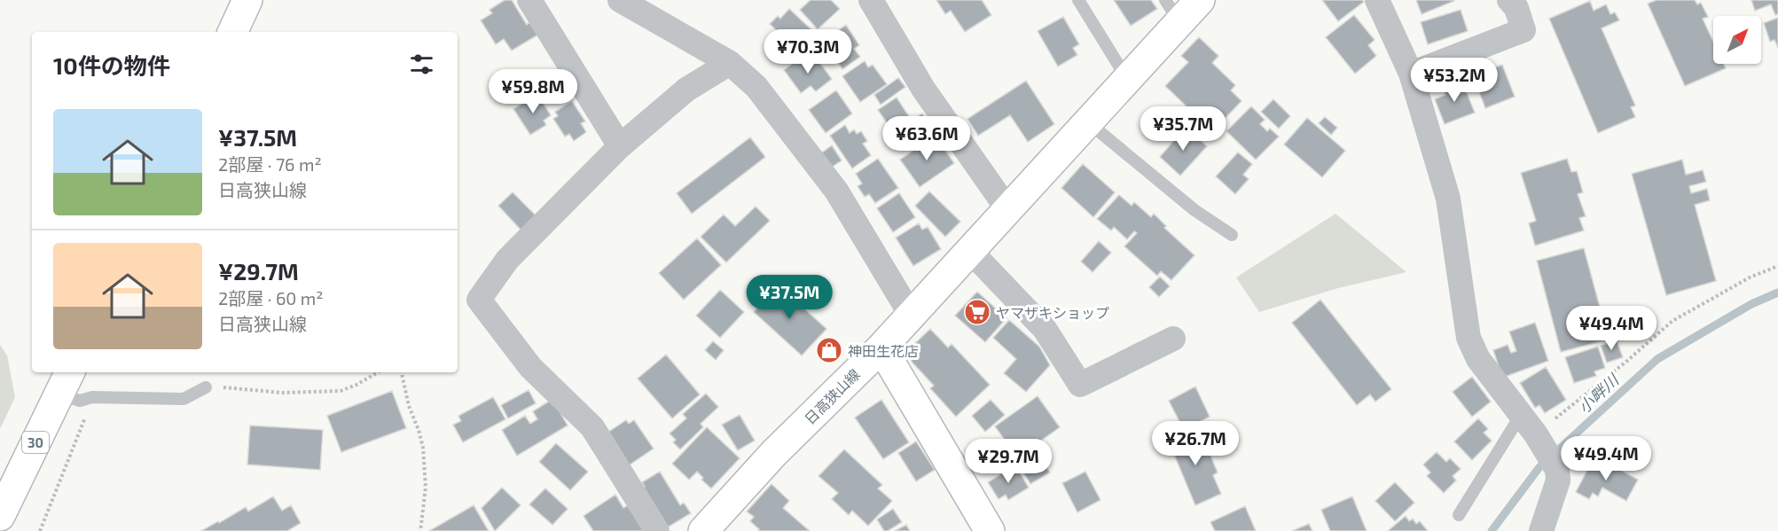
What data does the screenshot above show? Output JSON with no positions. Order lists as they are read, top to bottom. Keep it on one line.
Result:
{"streets":{"main road":["日高狭山線","30"]},"water":["小畔川"],"places":{"supermarket":["ヤマザキショップ"],"shop":["神田生花店"]},"north":"top right","page":{"price":["¥70.3M","¥53.2M","¥59.8M","¥35.7M","¥63.6M","¥37.5M","¥49.4M","¥26.7M","¥49.4M","¥29.7M"],"heading":"10件の物件","list":[{"name":"¥37.5M","note":"2部屋 · 76 m² · 日高狭山線"},{"name":"¥29.7M","note":"2部屋 · 60 m² · 日高狭山線"}]}}
